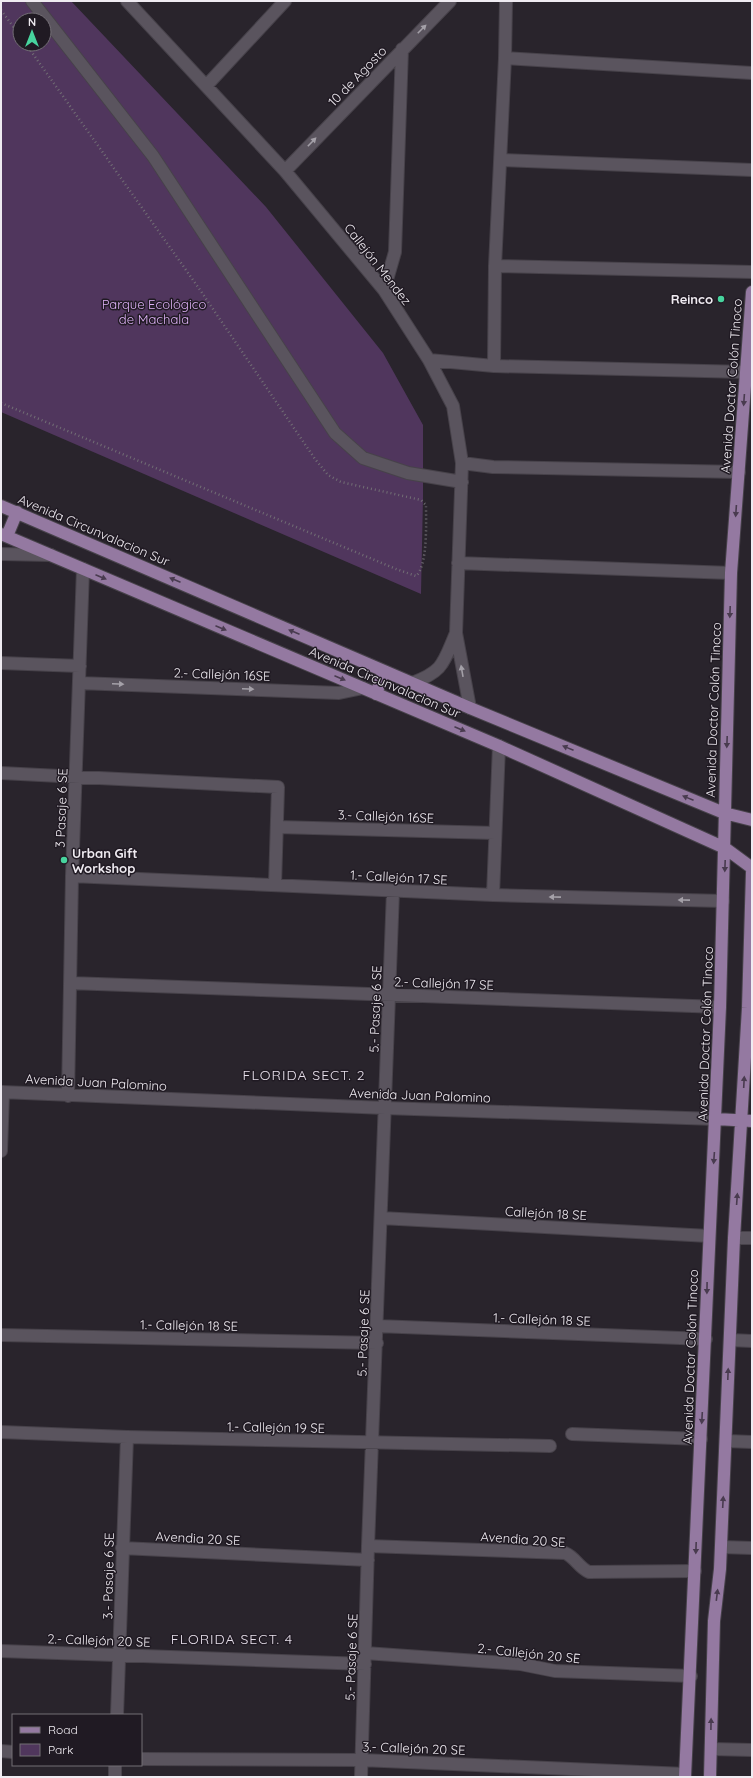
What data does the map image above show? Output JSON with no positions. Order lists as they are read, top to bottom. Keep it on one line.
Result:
{"streets":{"main road":["Avenida Doctor Colón Tinoco","Avenida Circunvalacion Sur","Avenida Juan Palomino"],"street":["10 de Agosto","Callejón Mendez","2.- Callejón 16SE","3 Pasaje 6 SE","3.- Callejón 16SE","1.- Callejón 17 SE","2.- Callejón 17 SE","5.- Pasaje 6 SE","Callejón 18 SE","1.- Callejón 18 SE","1.- Callejón 19 SE","Avendia 20 SE","3.- Pasaje 6 SE","2.- Callejón 20 SE","3.- Callejón 20 SE"]},"crossings":[["10 de Agosto","Callejón Mendez"],["Callejón Mendez","Avenida Circunvalacion Sur"],["Avenida Doctor Colón Tinoco","Avenida Circunvalacion Sur"],["Avenida Doctor Colón Tinoco","1.- Callejón 17 SE"],["Avenida Doctor Colón Tinoco","2.- Callejón 17 SE"],["Avenida Doctor Colón Tinoco","Avenida Juan Palomino"],["Avenida Doctor Colón Tinoco","Callejón 18 SE"],["Avenida Doctor Colón Tinoco","1.- Callejón 18 SE"],["Avenida Doctor Colón Tinoco","Avendia 20 SE"],["Avenida Doctor Colón Tinoco","2.- Callejón 20 SE"],["Avenida Doctor Colón Tinoco","3.- Callejón 20 SE"],["Avenida Circunvalacion Sur","2.- Callejón 16SE"],["Avenida Circunvalacion Sur","3 Pasaje 6 SE"],["2.- Callejón 16SE","3 Pasaje 6 SE"],["3 Pasaje 6 SE","1.- Callejón 17 SE"],["3 Pasaje 6 SE","2.- Callejón 17 SE"],["3 Pasaje 6 SE","Avenida Juan Palomino"],["1.- Callejón 17 SE","5.- Pasaje 6 SE"],["2.- Callejón 17 SE","5.- Pasaje 6 SE"],["5.- Pasaje 6 SE","Avenida Juan Palomino"],["5.- Pasaje 6 SE","Callejón 18 SE"],["5.- Pasaje 6 SE","1.- Callejón 18 SE"],["5.- Pasaje 6 SE","1.- Callejón 19 SE"],["5.- Pasaje 6 SE","Avendia 20 SE"],["5.- Pasaje 6 SE","2.- Callejón 20 SE"],["5.- Pasaje 6 SE","3.- Callejón 20 SE"],["1.- Callejón 19 SE","3.- Pasaje 6 SE"],["Avendia 20 SE","3.- Pasaje 6 SE"],["3.- Pasaje 6 SE","2.- Callejón 20 SE"]],"one_way":["10 de Agosto","2.- Callejón 16SE","1.- Callejón 17 SE"],"districts":["FLORIDA SECT. 2","FLORIDA SECT. 4"],"parks":["Parque Ecológico de Machala"],"places":["Reinco","Urban Gift Workshop"],"legend":["Road","Park"],"north":"top"}
